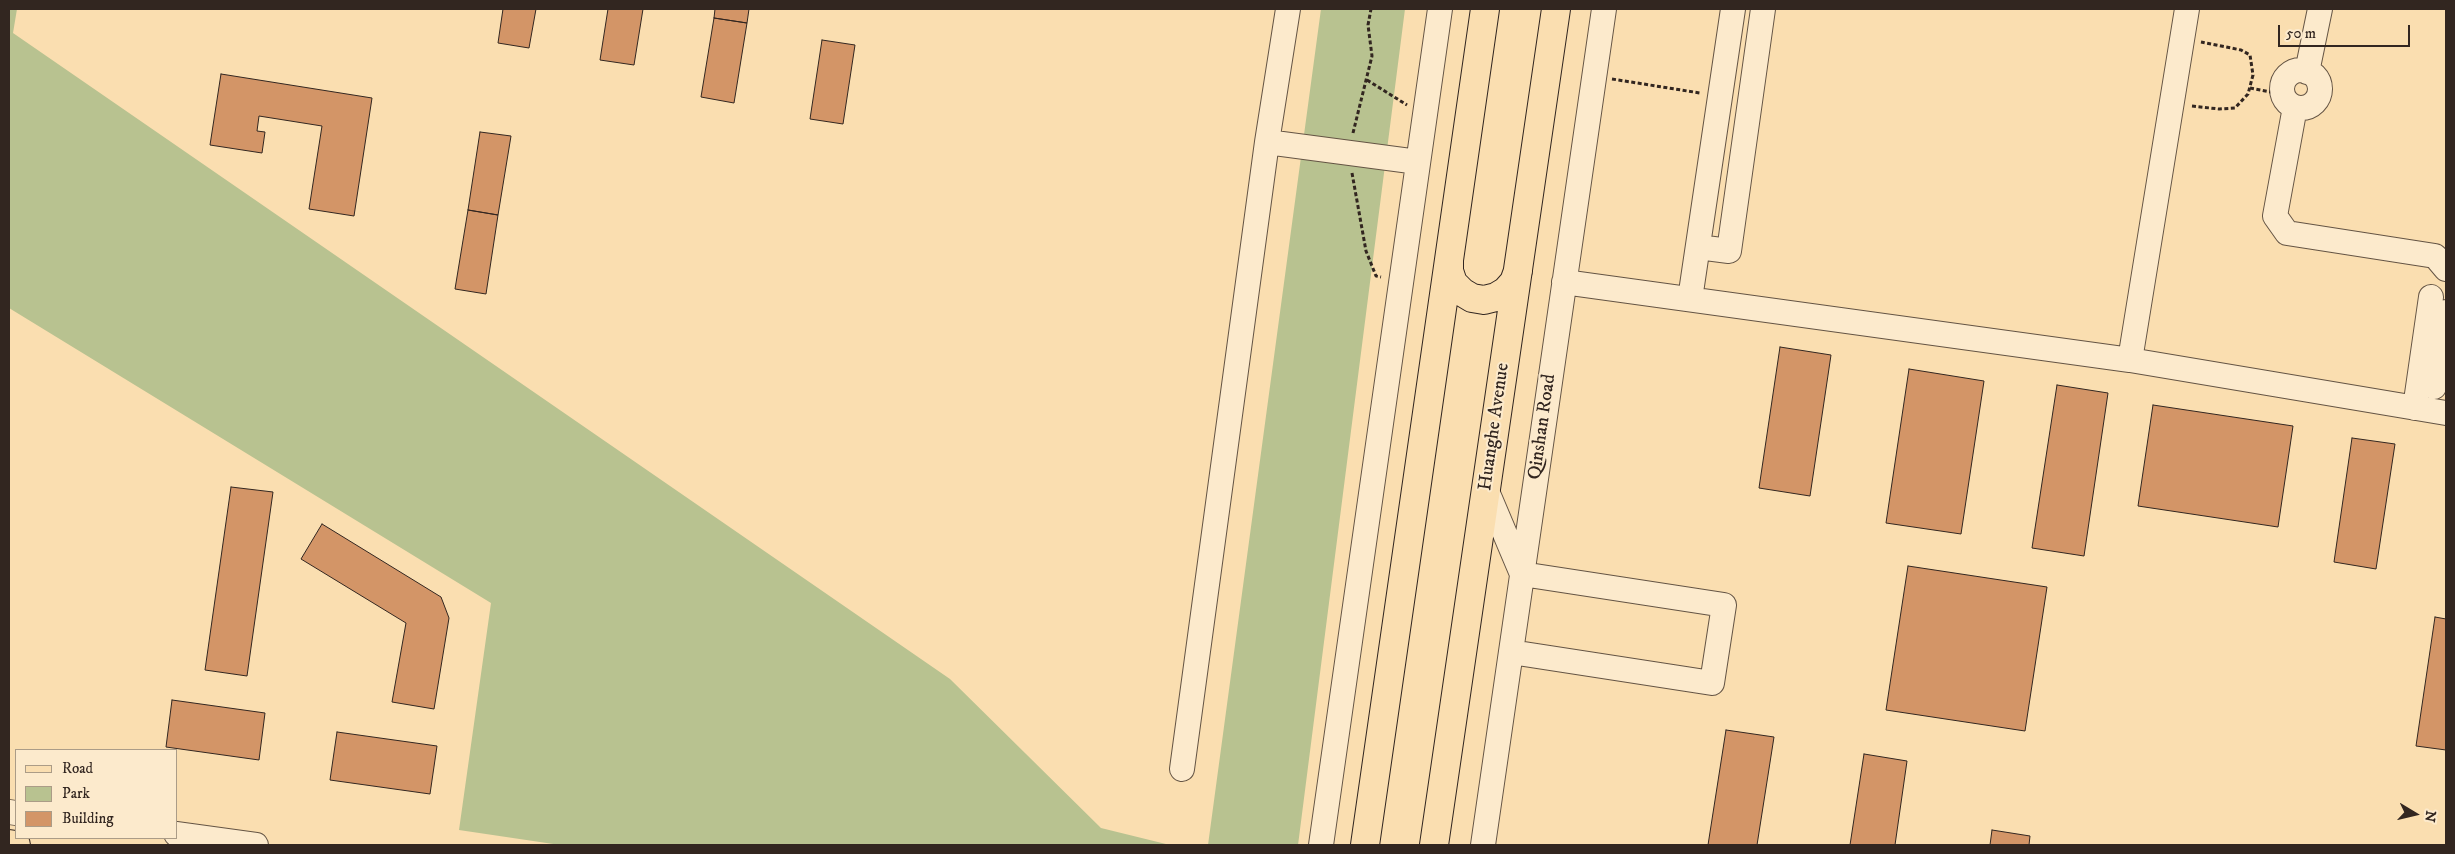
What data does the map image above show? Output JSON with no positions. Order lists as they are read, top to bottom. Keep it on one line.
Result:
{"streets":{"main road":["Huanghe Avenue"],"street":["Qinshan Road"]},"legend":["Road","Park","Building"],"scale_bar":"50 m","north":"right"}
